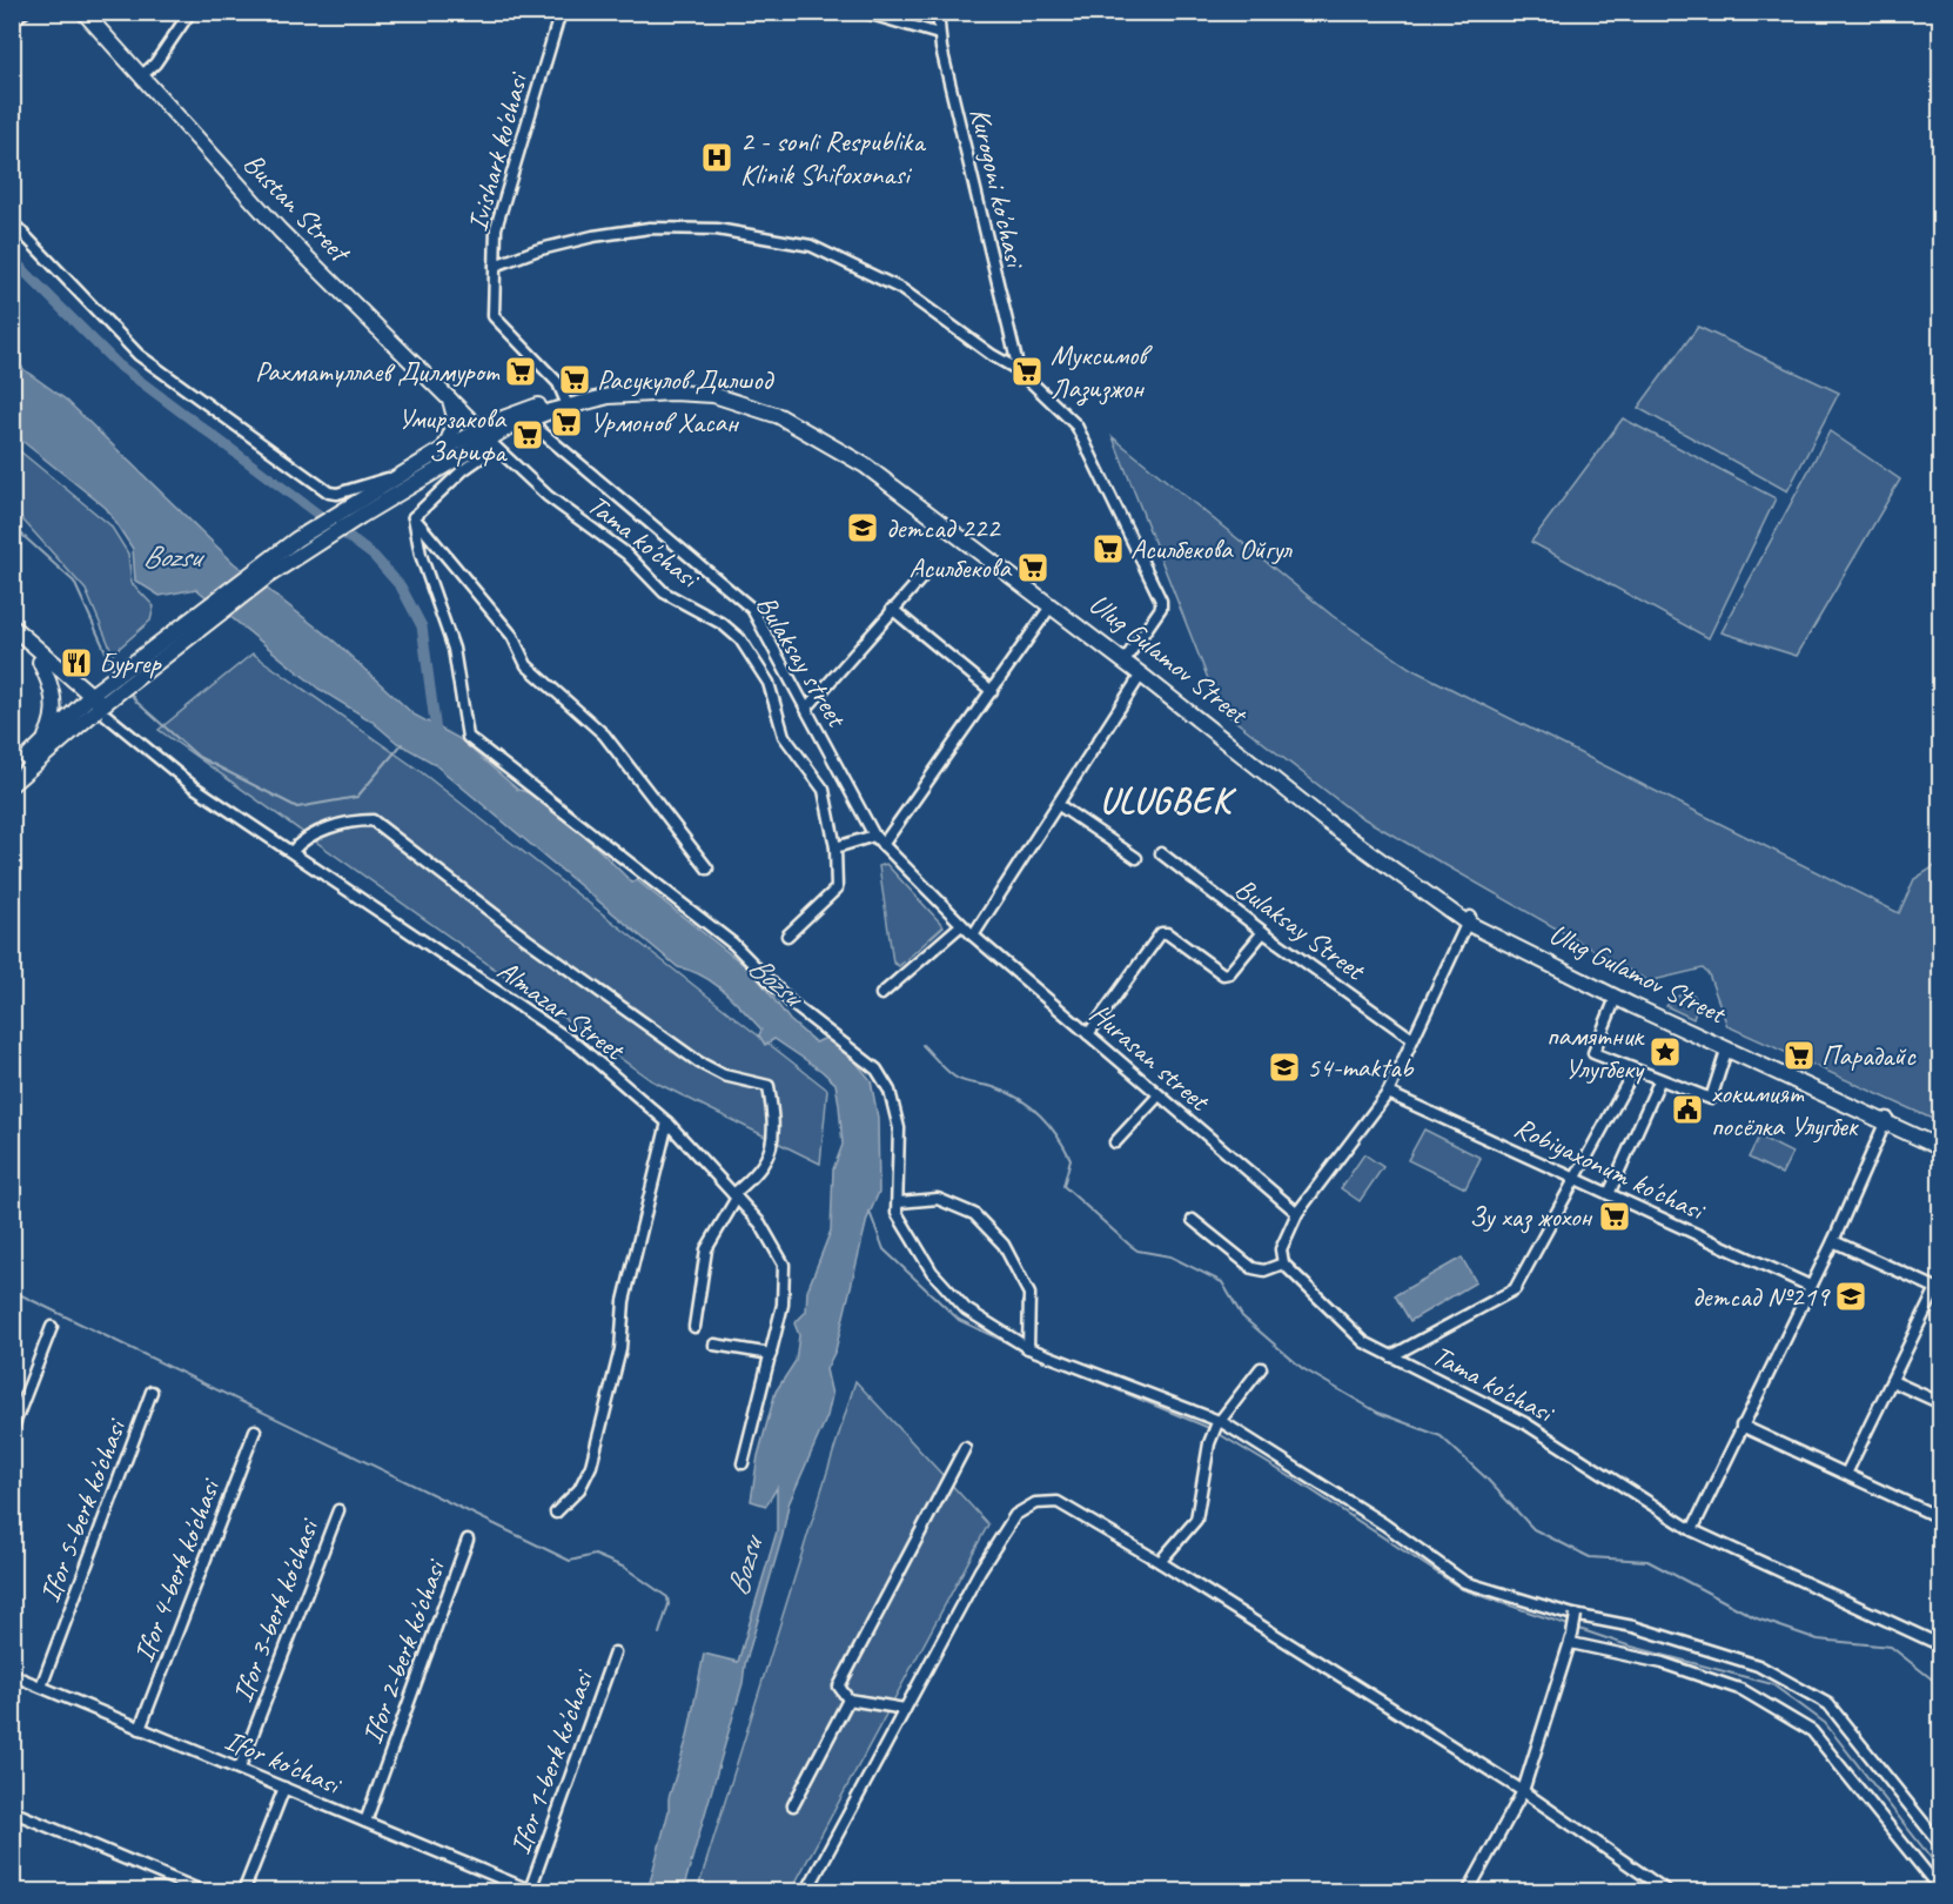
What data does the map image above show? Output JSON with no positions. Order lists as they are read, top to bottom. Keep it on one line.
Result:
{"streets":{"main road":["Bustan Street","Ulug Gulamov Street"],"street":["Ivishark ko'chasi","Kurogoni ko'chasi","Tama ko'chasi","Bulaksay street","Bulaksay Street","Almazar Street","Hurasan street","Robiyaxonum ko'chasi","Ifor 5-berk ko'chasi","Ifor 4-berk ko'chasi","Ifor 3-berk ko'chasi","Ifor 2-berk ko'chasi","Ifor ko'chasi","Ifor 1-berk ko'chasi"]},"crossings":[["Ivishark ko'chasi","Ulug Gulamov Street"],["Bustan Street","Tama ko'chasi"],["Bustan Street","Ulug Gulamov Street"],["Tama ko'chasi","Ulug Gulamov Street"],["Ulug Gulamov Street","Bulaksay street"],["Bulaksay street","Hurasan street"],["Ifor 5-berk ko'chasi","Ifor ko'chasi"],["Ifor 4-berk ko'chasi","Ifor ko'chasi"],["Ifor 3-berk ko'chasi","Ifor ko'chasi"],["Ifor 2-berk ko'chasi","Ifor ko'chasi"],["Ifor ko'chasi","Ifor 1-berk ko'chasi"]],"districts":["ULUGBEK"],"water":["Bozsu"],"places":{"hospital":["2 - sonli Respublika Klinik Shifoxonasi"],"supermarket":["Рахматуллаев Дилмурот","Муксимов Лазизжон","Расукулов Дилшод","Урмонов Хасан","Умирзакова Зарифа","Асилбекова Ойгул","Асилбекова","Парадайс","Зу хаз жохон"],"school or university":["детсад 222","54-maktab","детсад №219"],"restaurant":["Бургер"],"place":["памятник Улугбеку"],"public building":["хокимият посёлка Улугбек"]}}
